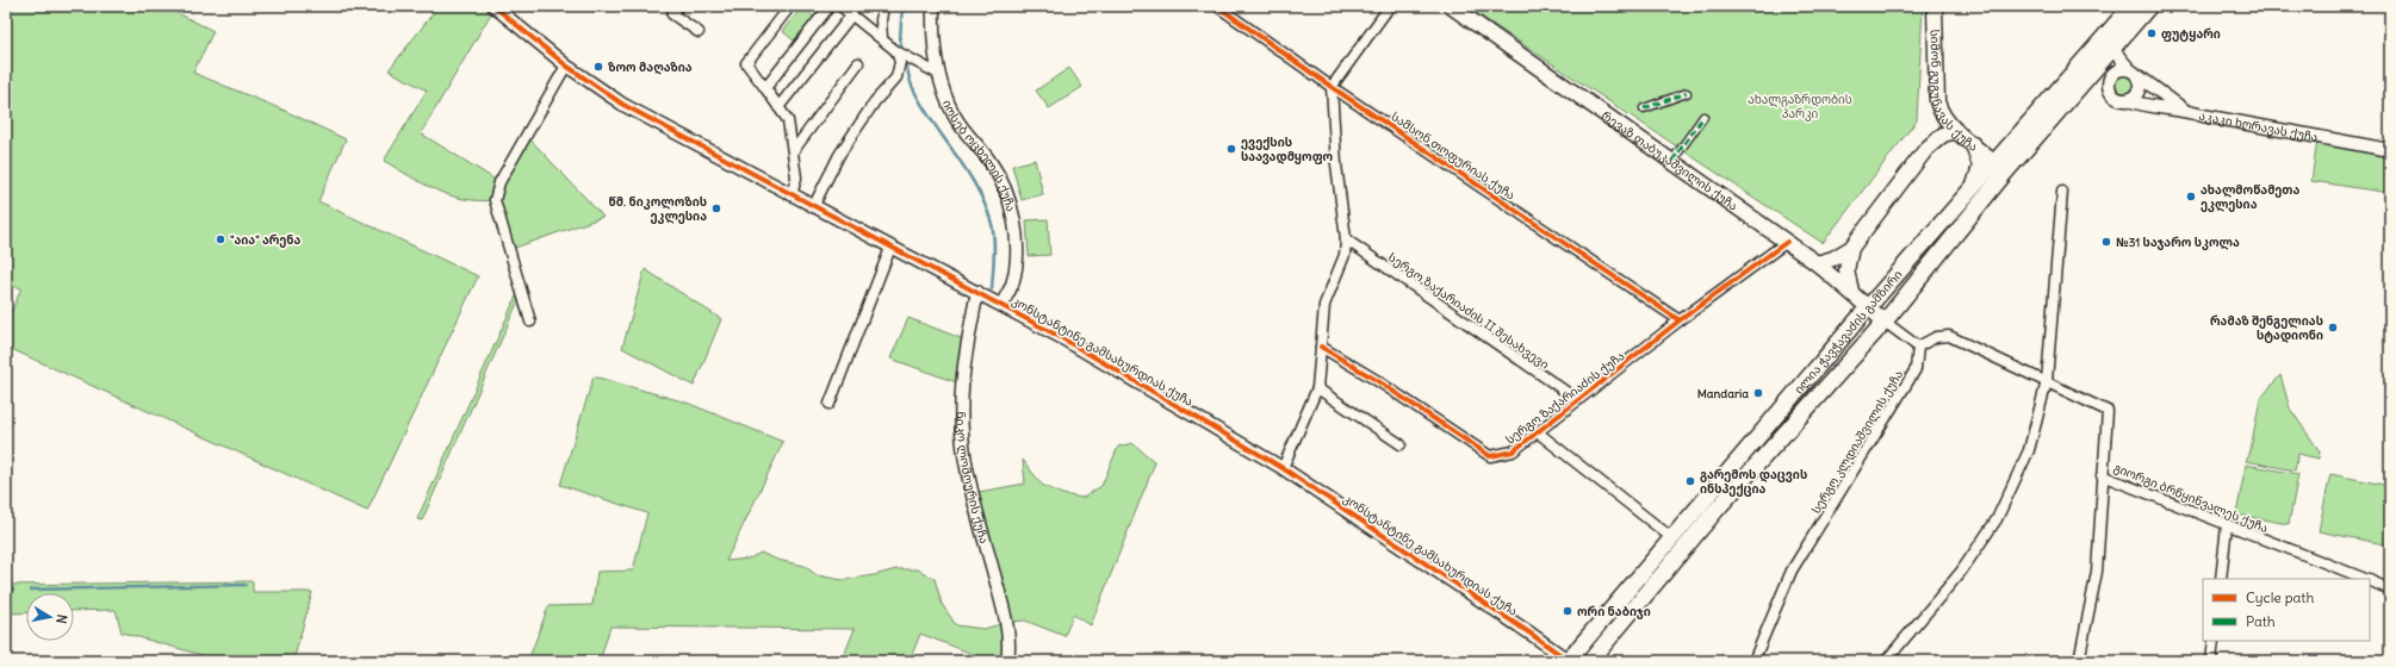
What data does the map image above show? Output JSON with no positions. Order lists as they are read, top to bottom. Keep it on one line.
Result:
{"streets":{"main road":["სიმონ გუგუნავას ქუჩა","რევაზ თაბუკაშვილის ქუჩა","ილია ჭავჭავაძის გამზირი"],"street":["აკაკი ხორავას ქუჩა","იოსებ ოცხელის ქუჩა","სამსონ თოფურიას ქუჩა","სერგო ზაქარიაძის II შესახვევი","კონსტანტინე გამსახურდიას ქუჩა","სერგო ზაქარიაძის ქუჩა","სერგო კლდიაშვილის ქუჩა","ნიკო ლომოურის ქუჩა","გიორგი ბრწყინვალეს ქუჩა"]},"crossings":[["სიმონ გუგუნავას ქუჩა","ილია ჭავჭავაძის გამზირი"],["იოსებ ოცხელის ქუჩა","კონსტანტინე გამსახურდიას ქუჩა"],["სამსონ თოფურიას ქუჩა","სერგო ზაქარიაძის ქუჩა"],["რევაზ თაბუკაშვილის ქუჩა","ილია ჭავჭავაძის გამზირი"],["რევაზ თაბუკაშვილის ქუჩა","სერგო ზაქარიაძის ქუჩა"],["სერგო ზაქარიაძის II შესახვევი","სერგო ზაქარიაძის ქუჩა"],["ილია ჭავჭავაძის გამზირი","კონსტანტინე გამსახურდიას ქუჩა"],["კონსტანტინე გამსახურდიას ქუჩა","ნიკო ლომოურის ქუჩა"]],"parks":["ახალგაზრდობის პარკი"],"places":["ფუტყარი","ზოო მაღაზია","ევექსის საავადმყოფო","ახალმოწამეთა ეკლესია","წმ. ნიკოლოზის ეკლესია","\"აია\" არენა","№31 საჯარო სკოლა","რამაზ შენგელიას სტადიონი","Mandaria","გარემოს დაცვის ინსპექცია","ორი ნაბიჯი"],"legend":["Cycle path","Path"],"north":"right"}
